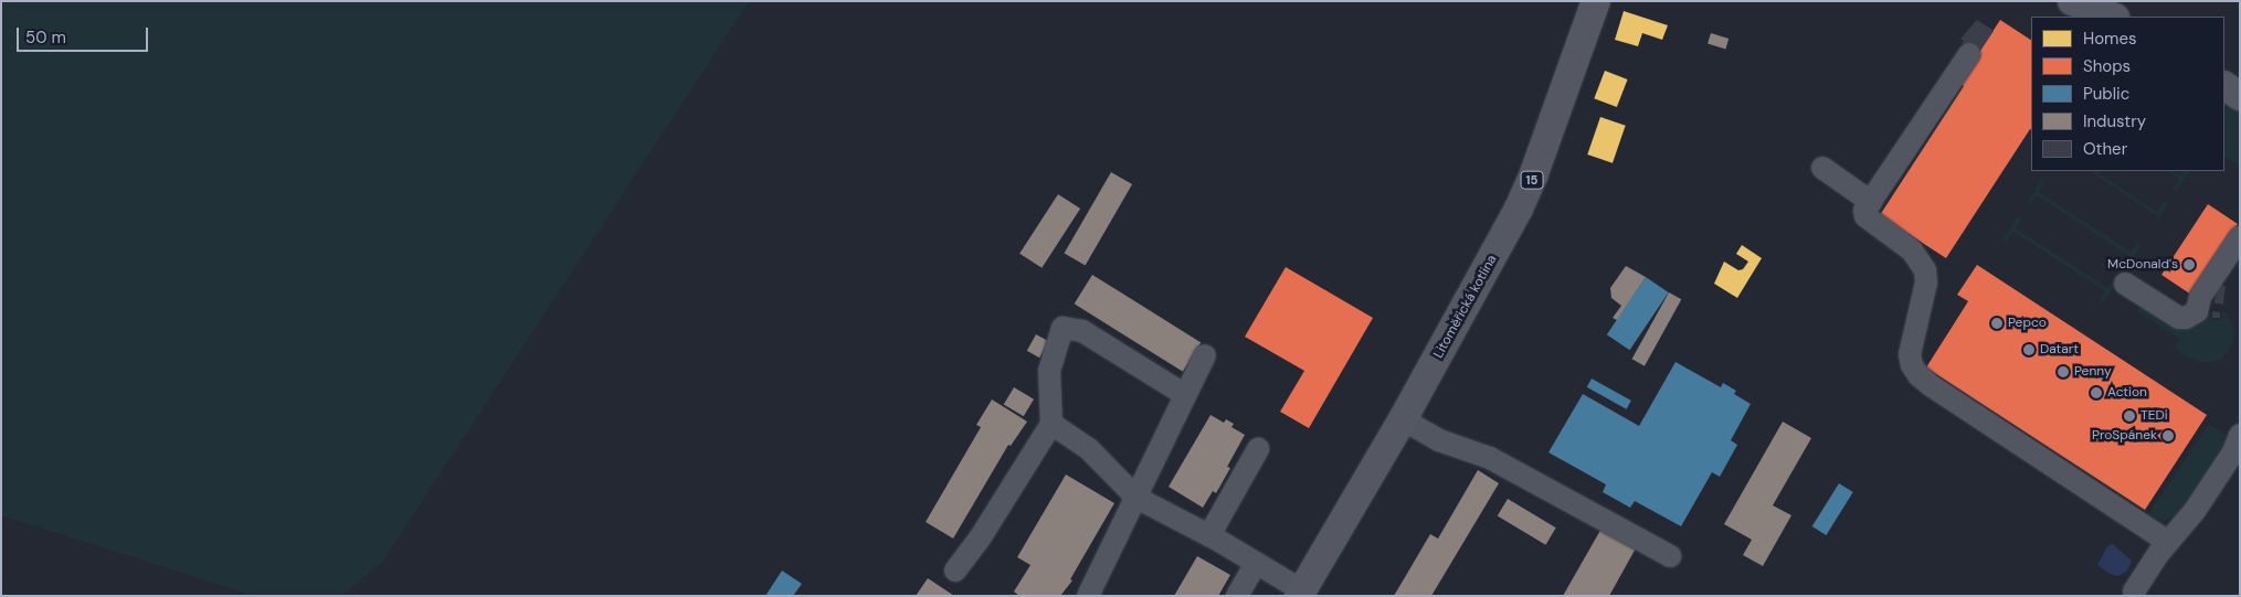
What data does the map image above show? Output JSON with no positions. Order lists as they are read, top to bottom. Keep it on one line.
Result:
{"streets":{"main road":["15","Litoměřická kotlina"]},"places":["McDonald's","Pepco","Datart","Penny","Action","TEDi","ProSpánek"],"legend":["Homes","Shops","Public","Industry","Other"],"scale_bar":"50 m"}
